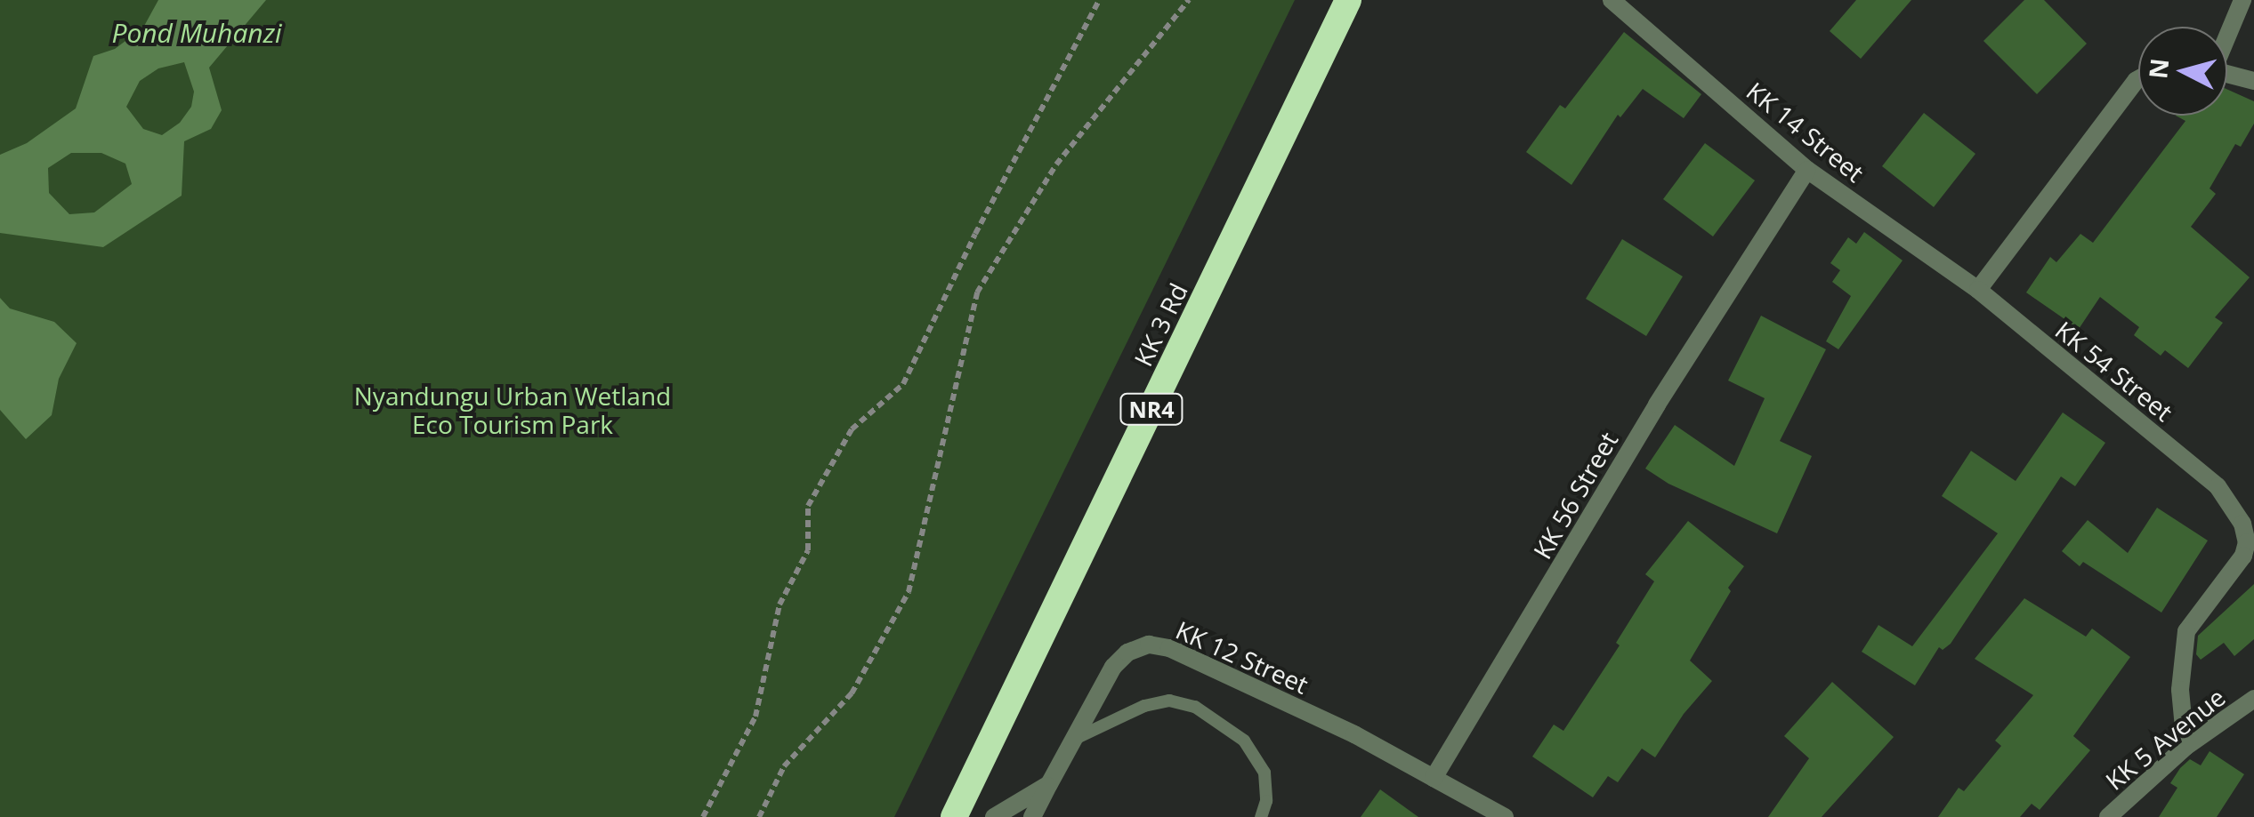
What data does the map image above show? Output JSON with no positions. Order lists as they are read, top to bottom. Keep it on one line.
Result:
{"streets":{"highway":["KK 3 Rd","NR4"],"street":["KK 14 Street","KK 54 Street","KK 56 Street","KK 12 Street","KK 5 Avenue"]},"crossings":[["KK 14 Street","KK 54 Street"],["KK 14 Street","KK 56 Street"],["KK 54 Street","KK 5 Avenue"],["KK 56 Street","KK 12 Street"]],"water":["Pond Muhanzi"],"parks":["Nyandungu Urban Wetland Eco Tourism Park"],"north":"left"}
